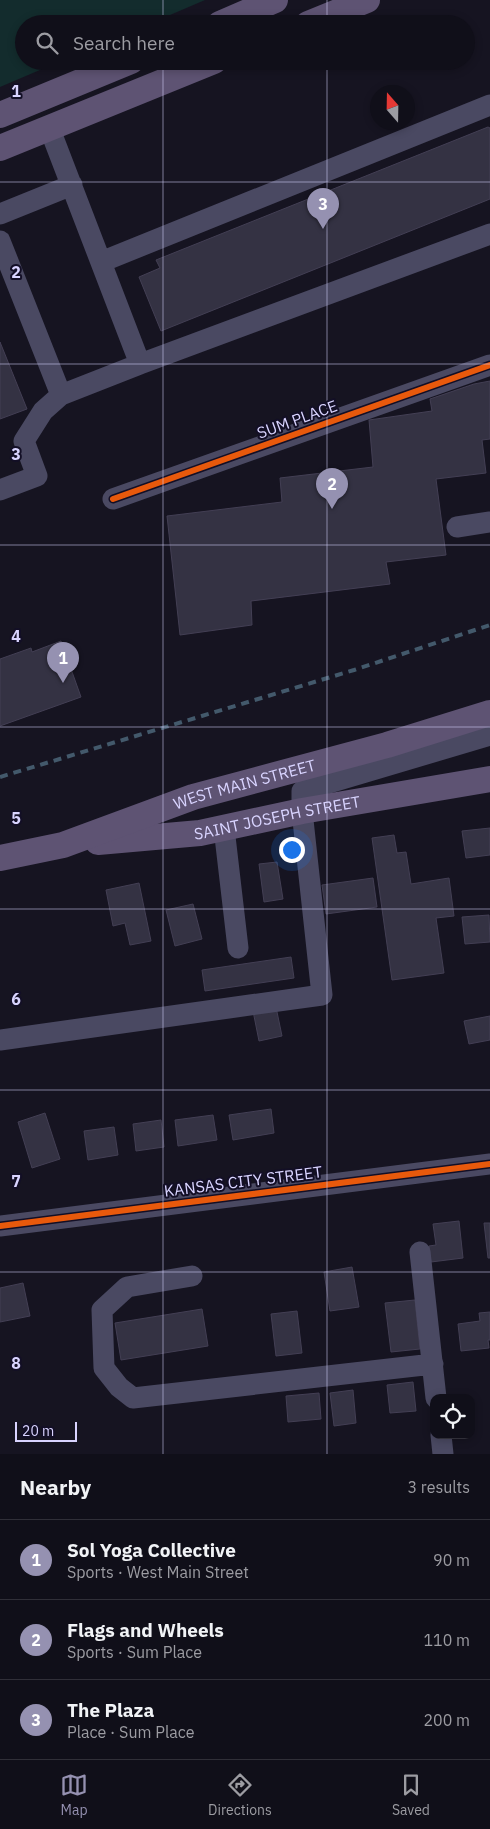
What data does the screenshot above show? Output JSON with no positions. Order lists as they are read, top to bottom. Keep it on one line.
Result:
{"streets":{"main road":["WEST MAIN STREET","SAINT JOSEPH STREET"],"street":["SUM PLACE","KANSAS CITY STREET"]},"crossings":[["WEST MAIN STREET","SAINT JOSEPH STREET"]],"scale_bar":"20 m","north":"top","page":{"search":"Search here","pins":["3","2","1"],"scale":"20 m","heading":["Nearby","3 results"],"list":[{"mark":"1","name":"Sol Yoga Collective","note":"Sports · West Main Street","value":"90 m"},{"mark":"2","name":"Flags and Wheels","note":"Sports · Sum Place","value":"110 m"},{"mark":"3","name":"The Plaza","note":"Place · Sum Place","value":"200 m"}],"nav":["Map","Directions","Saved"]},"grid":{"rows":["1","2","3","4","5","6","7","8"]}}
